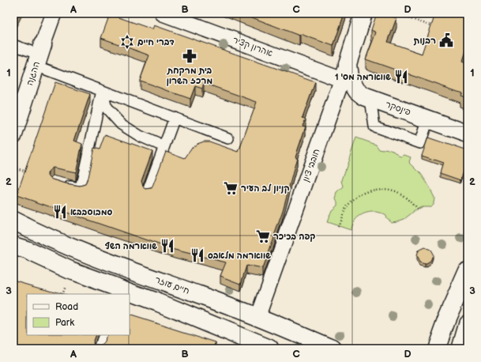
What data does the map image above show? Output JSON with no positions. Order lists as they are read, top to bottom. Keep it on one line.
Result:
{"streets":{"street":["אהרון קציר","ההגנה","פינסקר","חובבי ציון","חיים עוזר"]},"crossings":[["אהרון קציר","חובבי ציון"],["פינסקר","חובבי ציון"],["חובבי ציון","חיים עוזר"]],"places":{"public building":["רבנות"],"synagogue":["דברי חיים"],"pharmacy":["בית מרקחת מרכז השרון"],"restaurant":["שווארמה מס' 1","סמבוסבבא","שווארמה השף","שווארמה מלאבס"],"supermarket":["קניון לב העיר","קפה בכיכר"]},"legend":["Road","Park"],"grid":{"columns":["A","B","C","D"],"rows":["1","2","3"]}}
